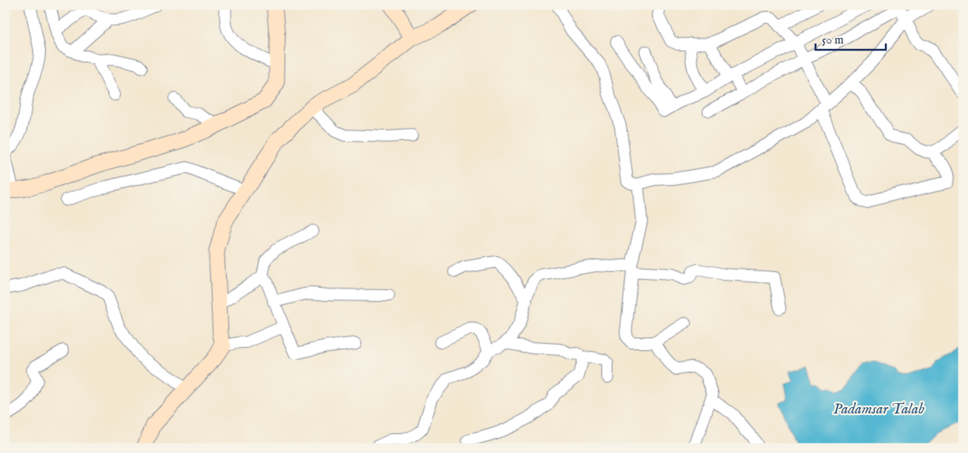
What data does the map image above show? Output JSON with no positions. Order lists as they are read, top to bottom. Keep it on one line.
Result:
{"water":["Padamsar Talab"],"scale_bar":"50 m"}
